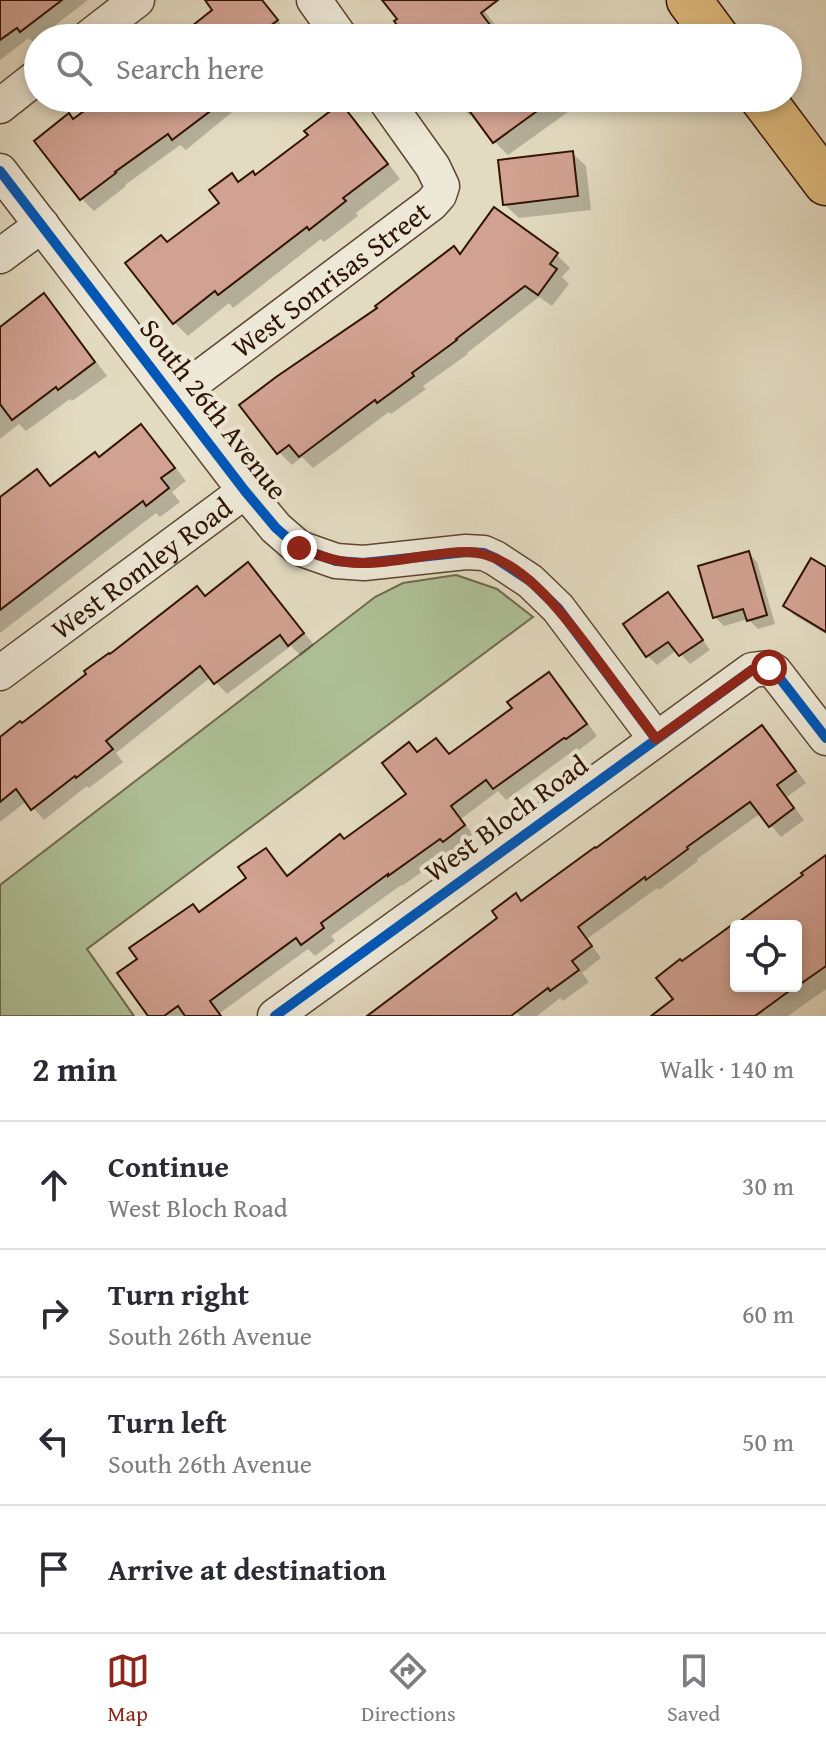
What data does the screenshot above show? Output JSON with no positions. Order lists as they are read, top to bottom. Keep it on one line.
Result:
{"streets":{"street":["West Sonrisas Street","South 26th Avenue","West Romley Road","West Bloch Road"]},"crossings":[["West Sonrisas Street","South 26th Avenue"],["South 26th Avenue","West Romley Road"],["South 26th Avenue","West Bloch Road"]],"page":{"search":"Search here","heading":["2 min","Walk · 140 m"],"list":[["Continue","West Bloch Road","30 m"],["Turn right","South 26th Avenue","60 m"],["Turn left","South 26th Avenue","50 m"],"Arrive at destination"],"nav":["Map","Directions","Saved"]}}
